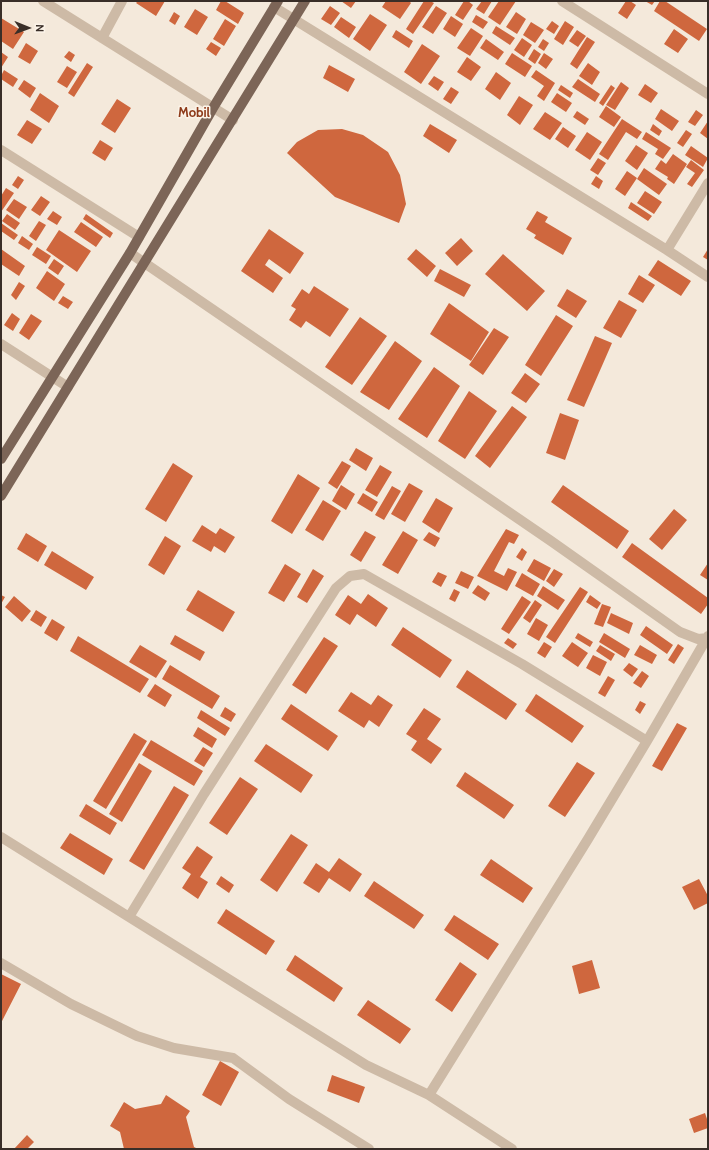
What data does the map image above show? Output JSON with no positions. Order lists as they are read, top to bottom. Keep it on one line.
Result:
{"districts":["Mobil"],"north":"right"}
